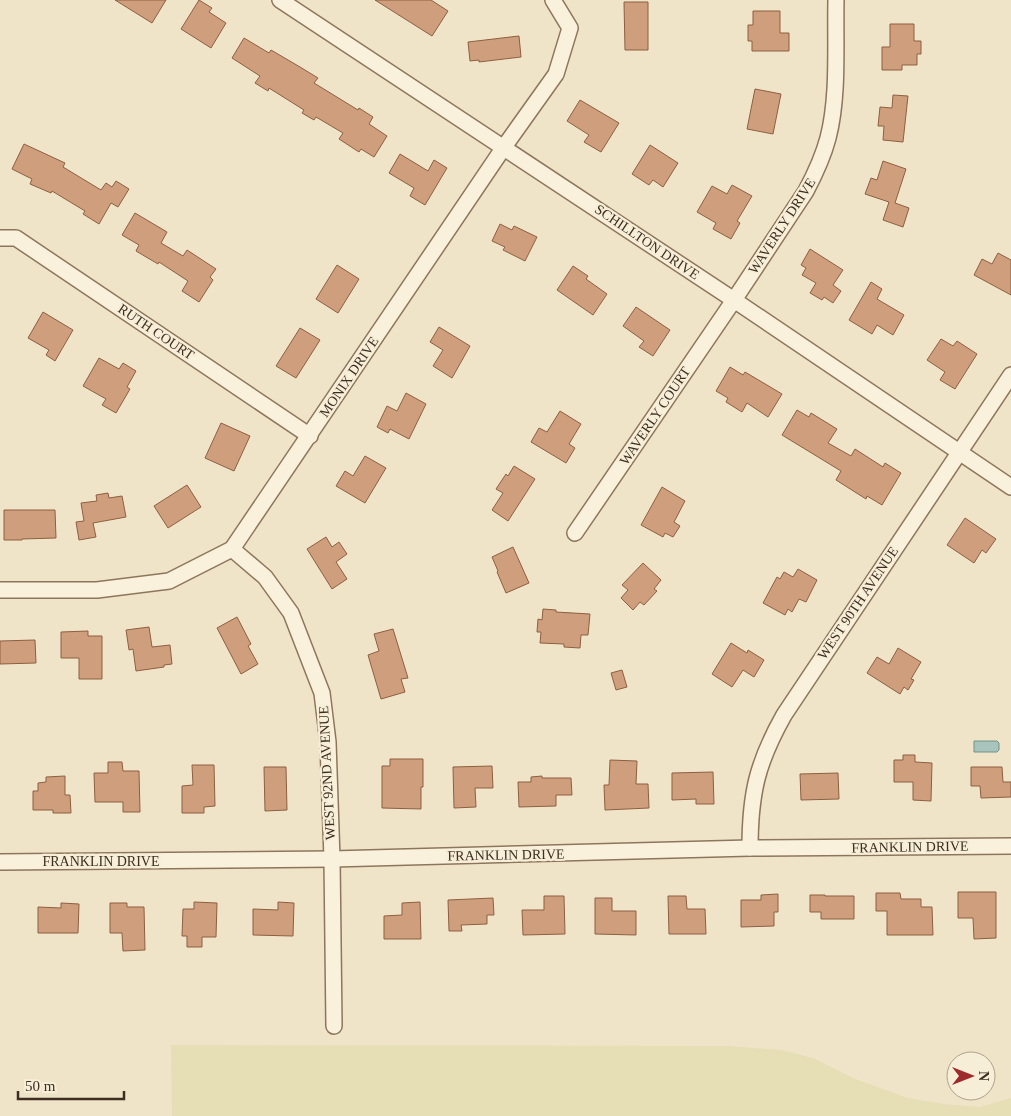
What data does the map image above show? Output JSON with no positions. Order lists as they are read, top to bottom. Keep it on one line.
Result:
{"streets":{"street":["WAVERLY DRIVE","SCHILLTON DRIVE","RUTH COURT","MONIX DRIVE","WAVERLY COURT","WEST 90TH AVENUE","WEST 92ND AVENUE","FRANKLIN DRIVE"]},"crossings":[["WAVERLY DRIVE","SCHILLTON DRIVE"],["WAVERLY DRIVE","WAVERLY COURT"],["SCHILLTON DRIVE","MONIX DRIVE"],["SCHILLTON DRIVE","WAVERLY COURT"],["SCHILLTON DRIVE","WEST 90TH AVENUE"],["RUTH COURT","MONIX DRIVE"],["MONIX DRIVE","WEST 92ND AVENUE"],["WEST 90TH AVENUE","FRANKLIN DRIVE"],["WEST 92ND AVENUE","FRANKLIN DRIVE"]],"scale_bar":"50 m","north":"right"}
